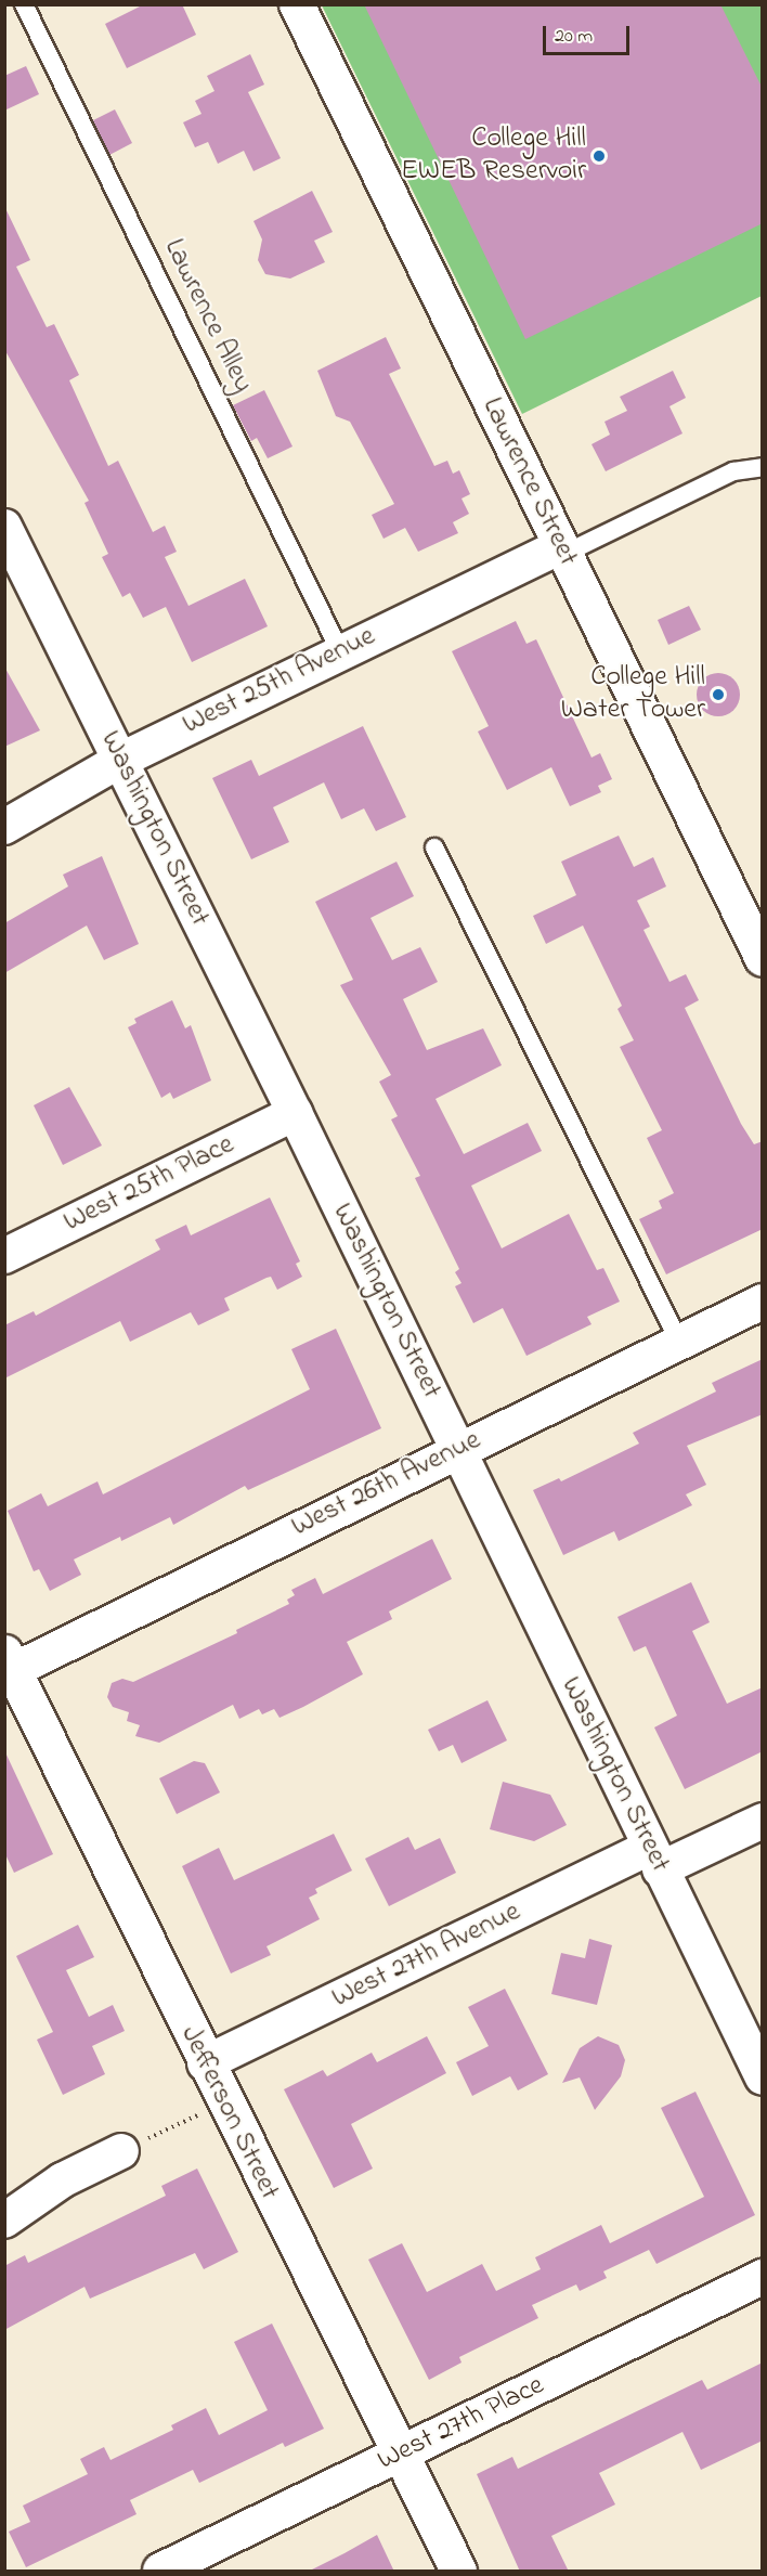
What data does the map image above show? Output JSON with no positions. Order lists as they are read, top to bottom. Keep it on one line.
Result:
{"streets":{"street":["Lawrence Street","West 25th Avenue","Washington Street","West 25th Place","West 26th Avenue","West 27th Avenue","Jefferson Street","West 27th Place"],"lane":["Lawrence Alley"]},"crossings":[["Lawrence Alley","West 25th Avenue"],["Lawrence Street","West 25th Avenue"],["West 25th Avenue","Washington Street"],["Washington Street","West 25th Place"],["Washington Street","West 26th Avenue"],["Washington Street","West 27th Avenue"],["West 26th Avenue","Jefferson Street"],["West 27th Avenue","Jefferson Street"],["Jefferson Street","West 27th Place"]],"places":["College Hill EWEB Reservoir","College Hill Water Tower"],"scale_bar":"20 m"}
